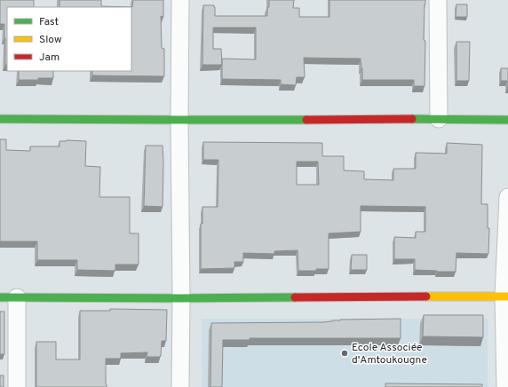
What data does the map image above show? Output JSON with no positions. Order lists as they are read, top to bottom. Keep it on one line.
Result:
{"places":["Ecole Associée d'Amtoukougne"],"legend":["Fast","Slow","Jam"]}
